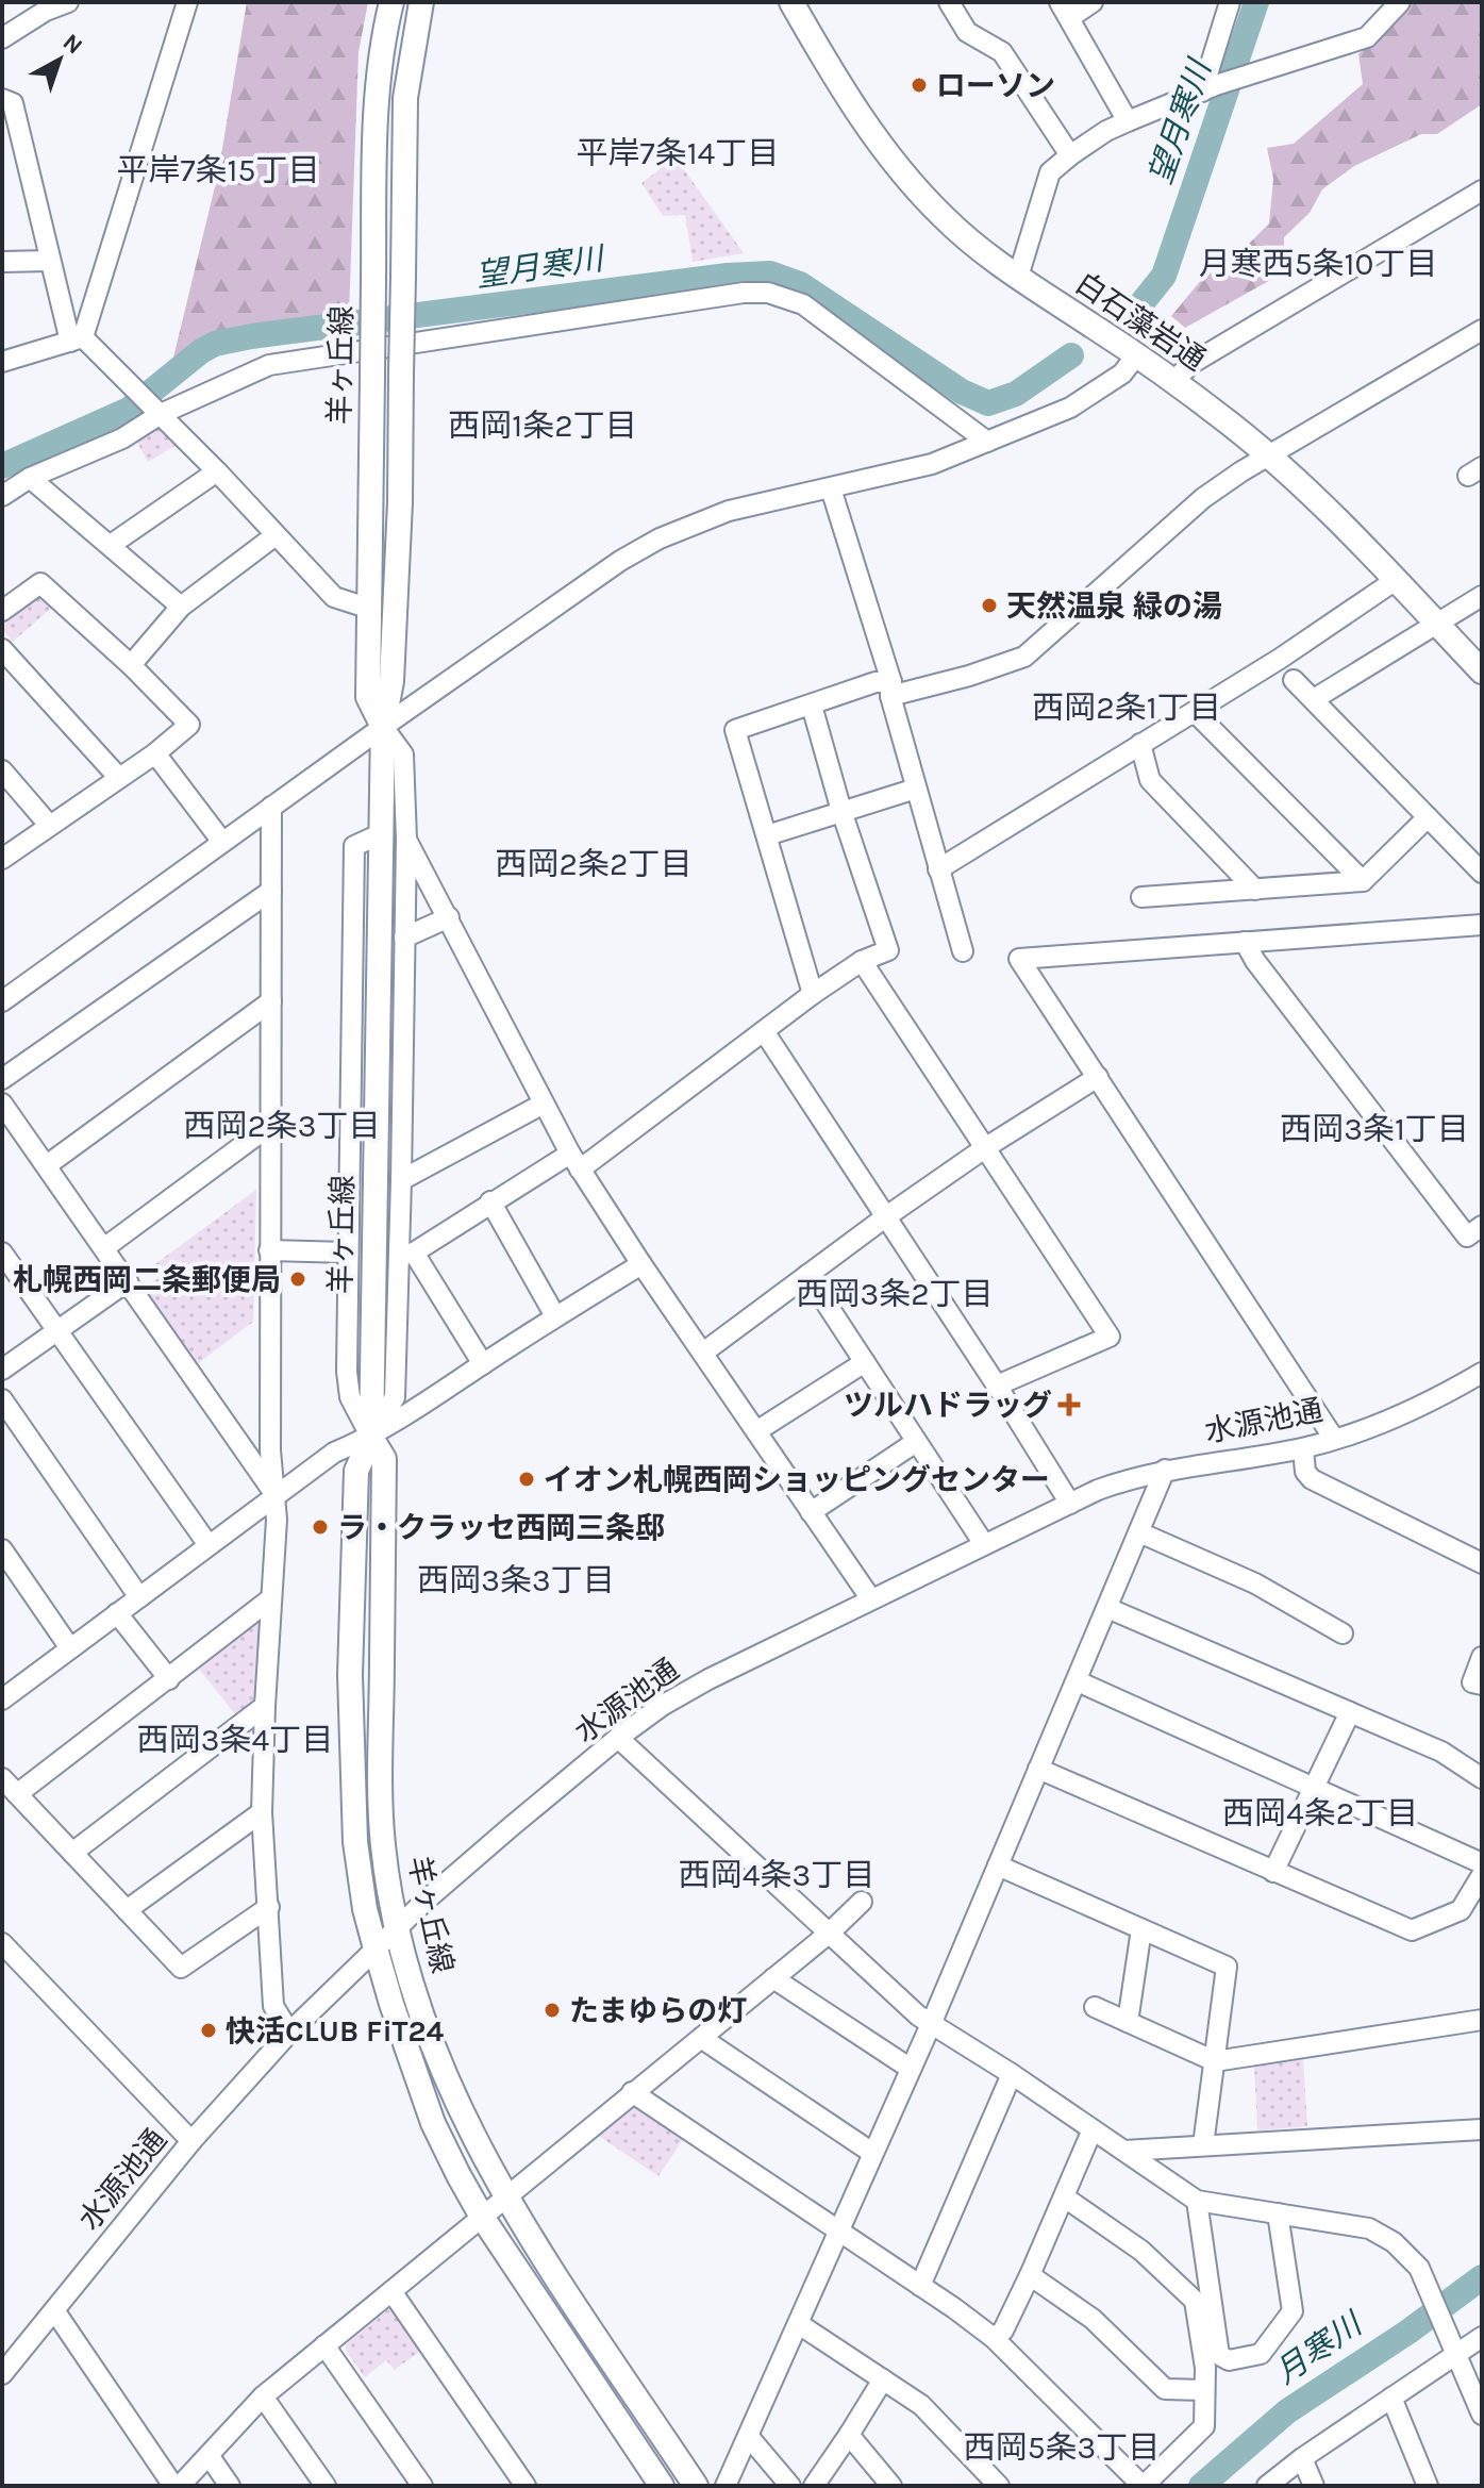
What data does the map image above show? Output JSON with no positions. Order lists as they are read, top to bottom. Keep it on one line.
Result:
{"streets":{"main road":["白石藻岩通","羊ヶ丘線"],"street":["水源池通"]},"crossings":[["羊ヶ丘線","水源池通"]],"districts":["平岸7条14丁目","平岸7条15丁目","月寒西5条10丁目","西岡1条2丁目","西岡2条1丁目","西岡2条2丁目","西岡2条3丁目","西岡3条1丁目","西岡3条2丁目","西岡3条3丁目","西岡3条4丁目","西岡4条2丁目","西岡4条3丁目","西岡5条3丁目"],"water":["望月寒川","月寒川"],"places":{"other":["ローソン","天然温泉 緑の湯","札幌西岡二条郵便局","イオン札幌西岡ショッピングセンター","ラ・クラッセ西岡三条邸","たまゆらの灯","快活CLUB FiT24"],"health":["ツルハドラッグ"]},"north":"top right"}
